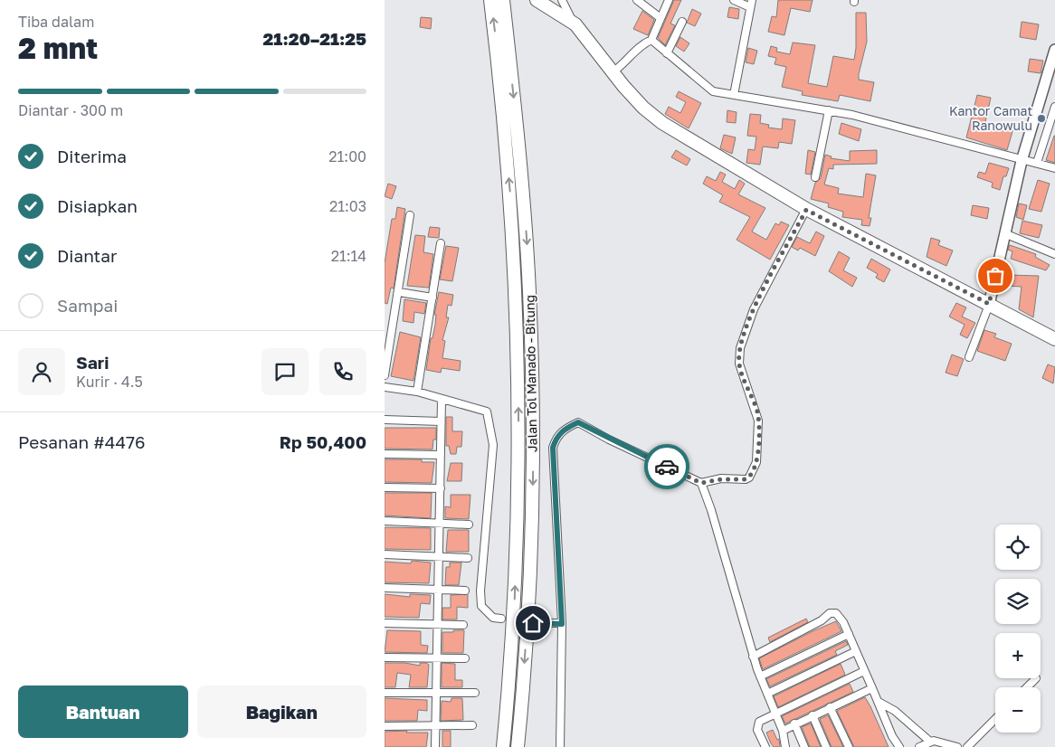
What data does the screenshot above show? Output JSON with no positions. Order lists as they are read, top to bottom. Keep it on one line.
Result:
{"streets":{"highway":["Jalan Tol Manado - Bitung"]},"places":["Kantor Camat Ranowulu"],"page":{"heading":["2 mnt","Tiba dalam","21:20–21:25"],"panel":["Sari","Kurir · 4.5","Pesanan #4476","Rp 50,400"],"bar":"Diantar · 300 m","list":[["Diterima","21:00"],["Disiapkan","21:03"],["Diantar","21:14"],"Sampai"],"map_buttons":["+","−"],"buttons":["Bantuan","Bagikan"]}}
